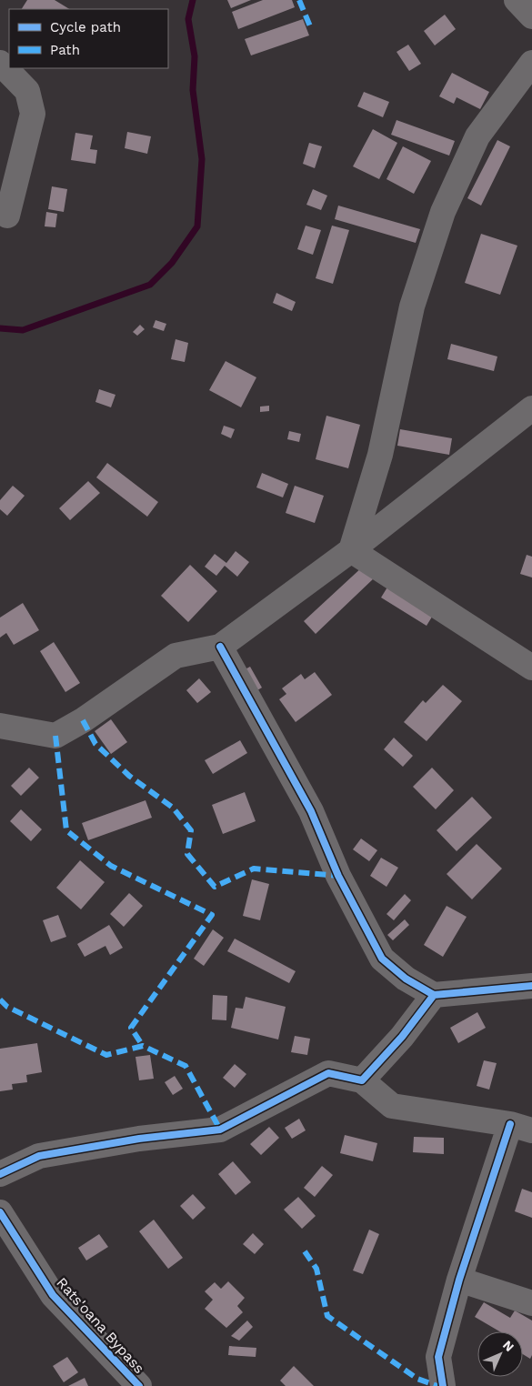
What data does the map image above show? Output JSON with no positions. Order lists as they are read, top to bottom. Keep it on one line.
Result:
{"streets":{"street":["Rats'oana Bypass"]},"legend":["Cycle path","Path"],"north":"top right"}
